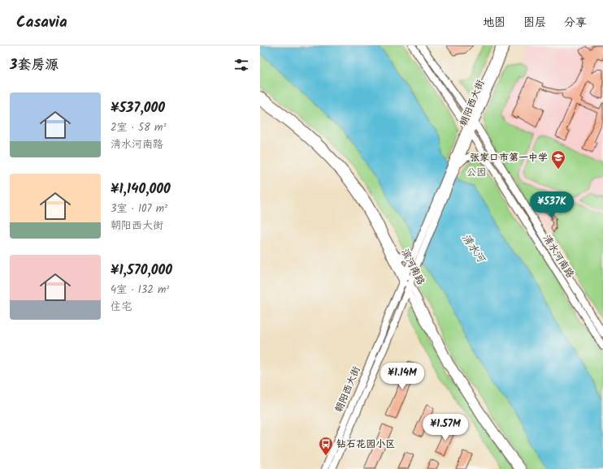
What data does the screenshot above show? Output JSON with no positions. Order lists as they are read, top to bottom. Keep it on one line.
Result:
{"streets":{"main road":["朝阳西大街","清水河南路","滨河南路"]},"crossings":[["朝阳西大街","清水河南路"],["朝阳西大街","滨河南路"]],"water":["清水河"],"parks":["公园"],"places":{"school or university":["张家口市第一中学"],"bus stop":["钻石花园小区"]},"page":{"header":"Casavia","nav":["地图","图层","分享"],"heading":"3套房源","list":[{"name":"¥537,000","note":"2室 · 58 m² · 清水河南路"},{"name":"¥1,140,000","note":"3室 · 107 m² · 朝阳西大街"},{"name":"¥1,570,000","note":"4室 · 132 m² · 住宅"}],"price":["¥537K","¥1.14M","¥1.57M"]}}
